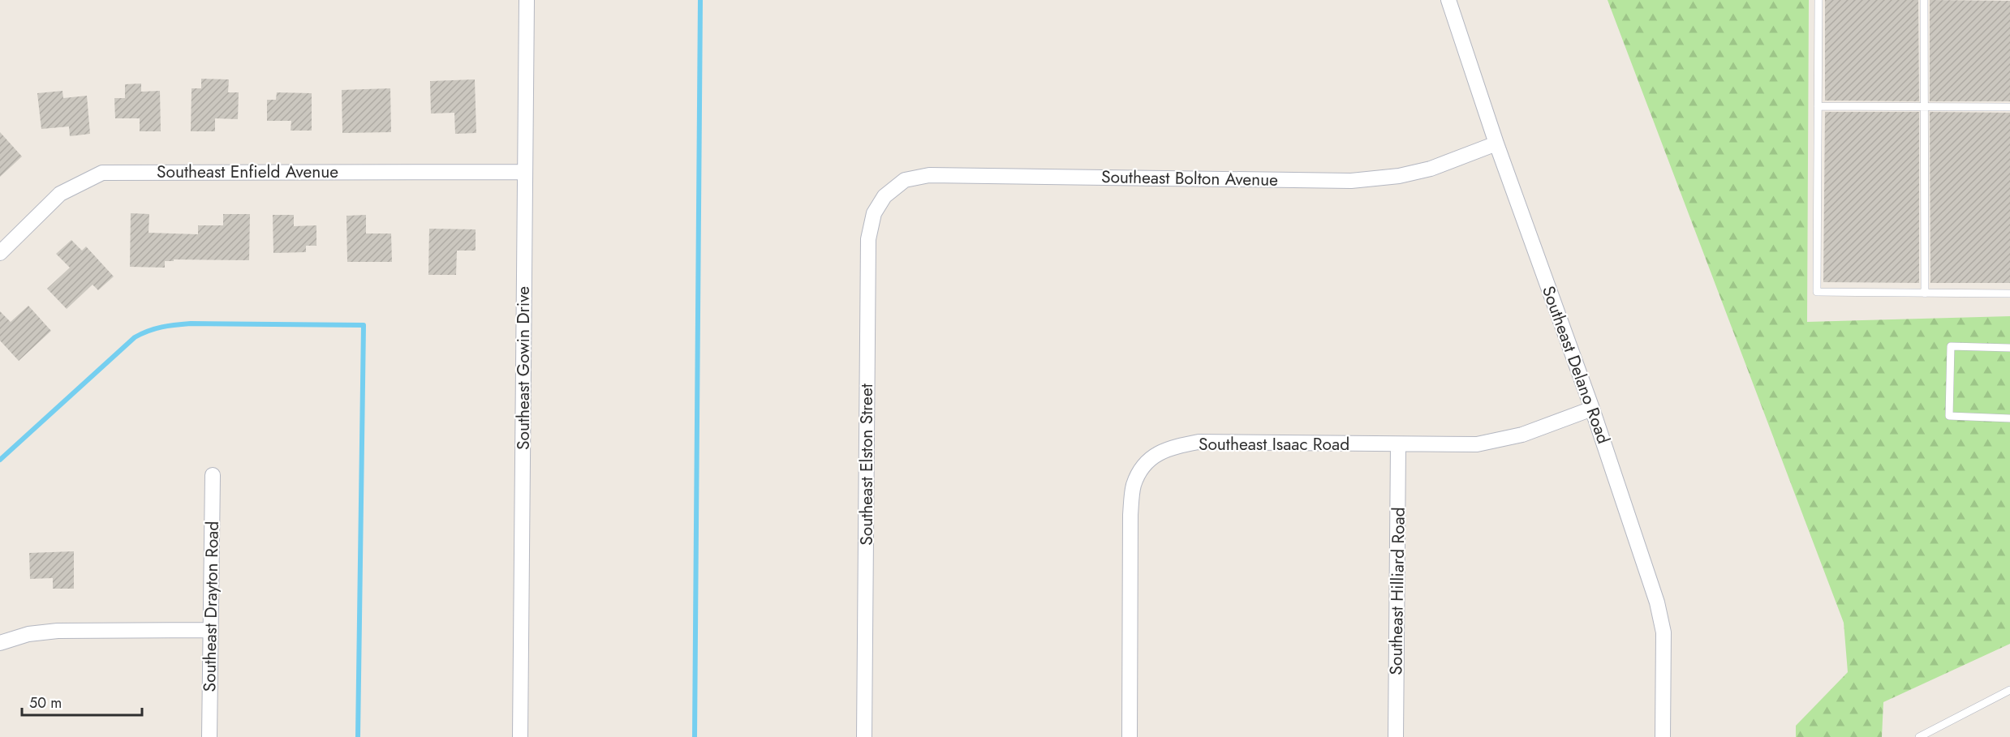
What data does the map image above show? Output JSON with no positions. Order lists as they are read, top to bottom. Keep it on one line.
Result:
{"streets":{"street":["Southeast Enfield Avenue","Southeast Bolton Avenue","Southeast Delano Road","Southeast Gowin Drive","Southeast Isaac Road","Southeast Elston Street","Southeast Hilliard Road","Southeast Drayton Road"]},"crossings":[["Southeast Enfield Avenue","Southeast Gowin Drive"],["Southeast Bolton Avenue","Southeast Delano Road"],["Southeast Bolton Avenue","Southeast Elston Street"],["Southeast Delano Road","Southeast Isaac Road"],["Southeast Isaac Road","Southeast Hilliard Road"]],"scale_bar":"50 m"}
